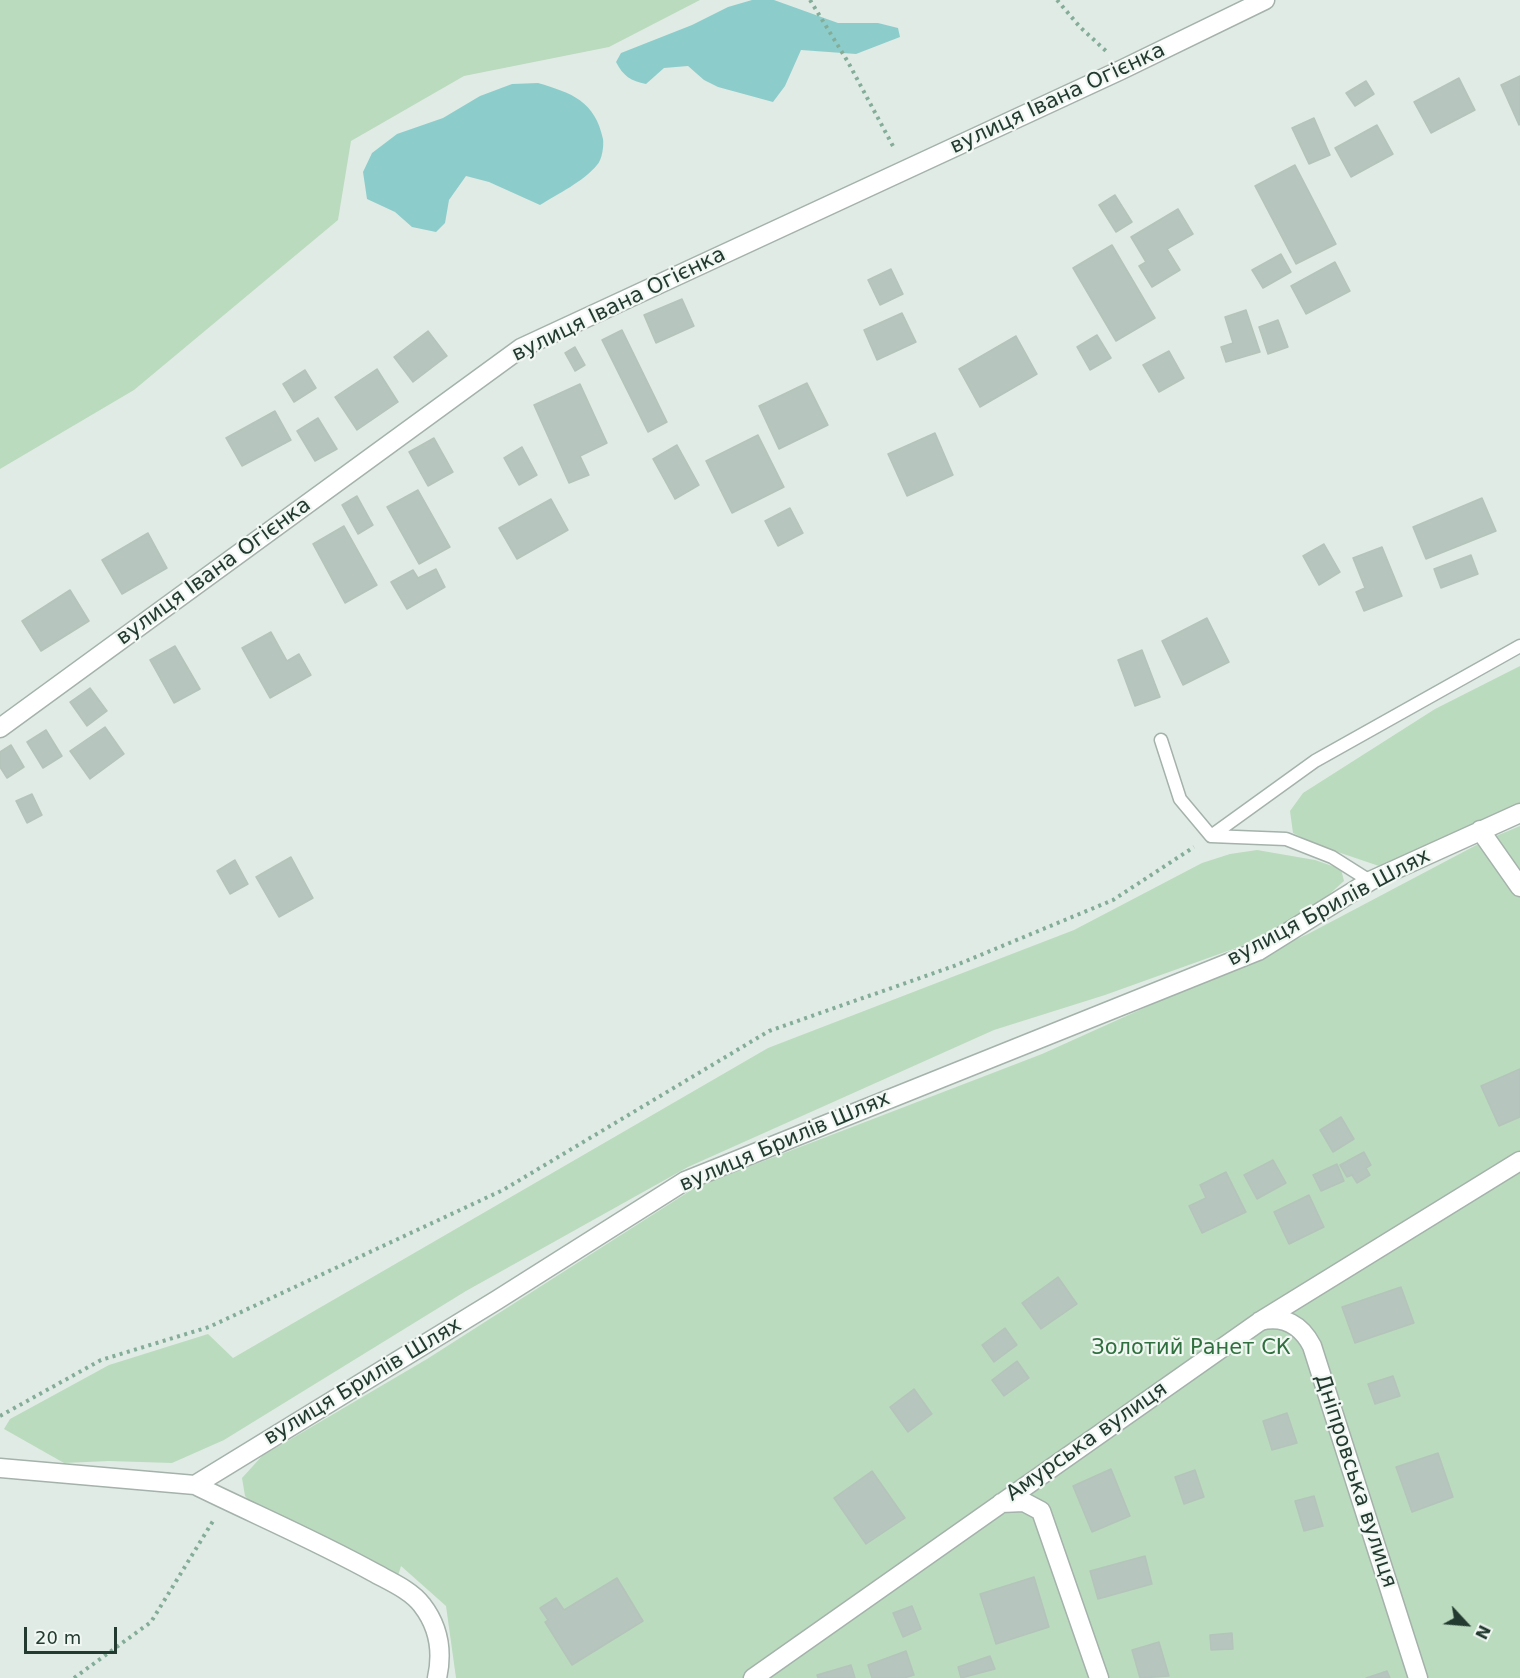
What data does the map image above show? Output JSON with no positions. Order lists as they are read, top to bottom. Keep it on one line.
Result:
{"streets":{"street":["вулиця Івана Огієнка","вулиця Брилів Шлях","Амурська вулиця","Дніпровська вулиця"]},"crossings":[["Амурська вулиця","Дніпровська вулиця"]],"parks":["Золотий Ранет СК"],"scale_bar":"20 m","north":"bottom right"}
